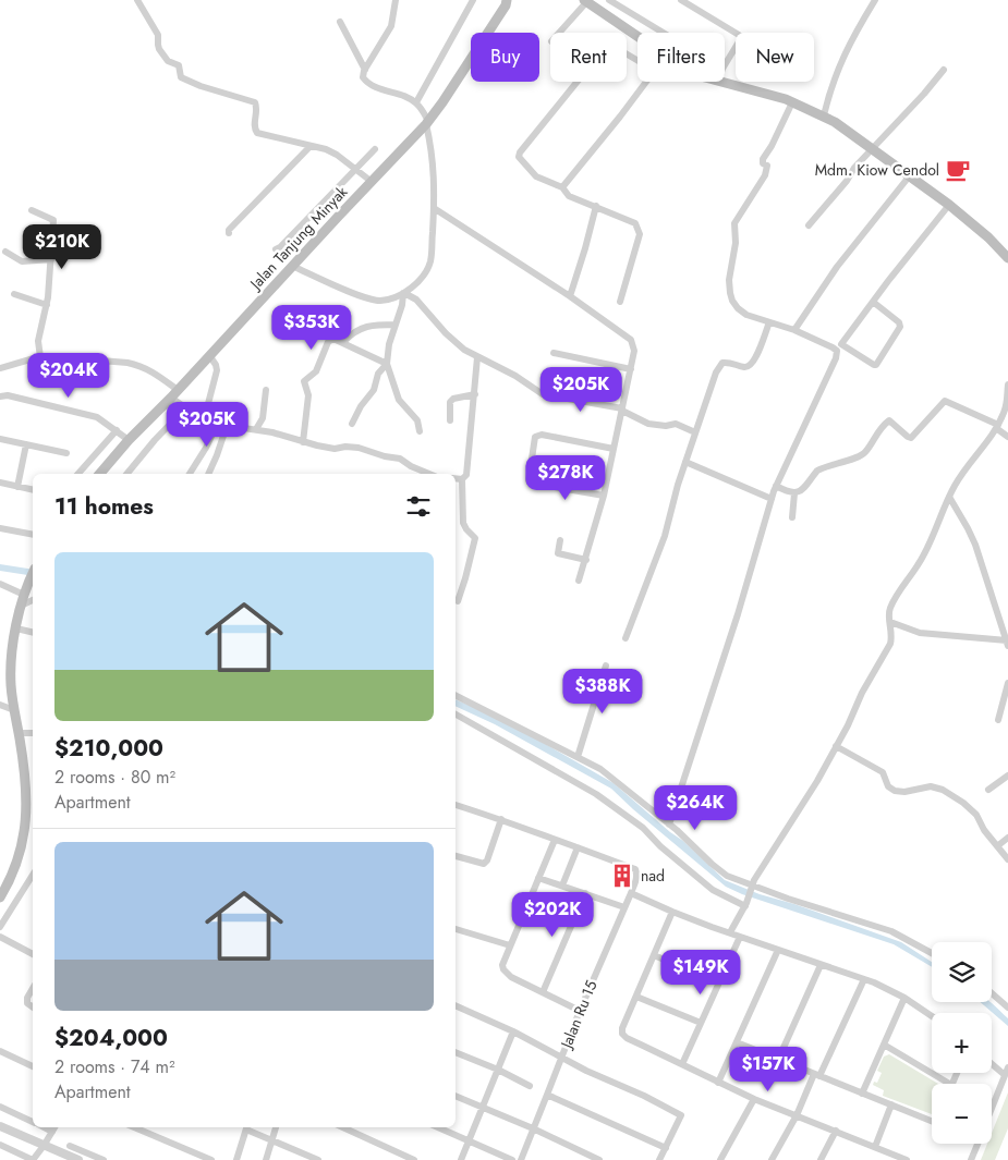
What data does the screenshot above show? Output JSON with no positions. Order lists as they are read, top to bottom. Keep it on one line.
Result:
{"streets":{"main road":["Jalan Tanjung Minyak"],"street":["Jalan Ru 15"]},"places":{"cafe":["Mdm. Kiow Cendol"],"building":["nad"]},"page":{"chip":["Buy","Rent","Filters","New"],"price":["$210K","$353K","$204K","$205K","$205K","$278K","$388K","$264K","$202K","$149K","$157K"],"heading":"11 homes","list":[{"name":"$210,000","note":"2 rooms · 80 m² · Apartment"},{"name":"$204,000","note":"2 rooms · 74 m² · Apartment"}],"map_buttons":["+","−"]}}
